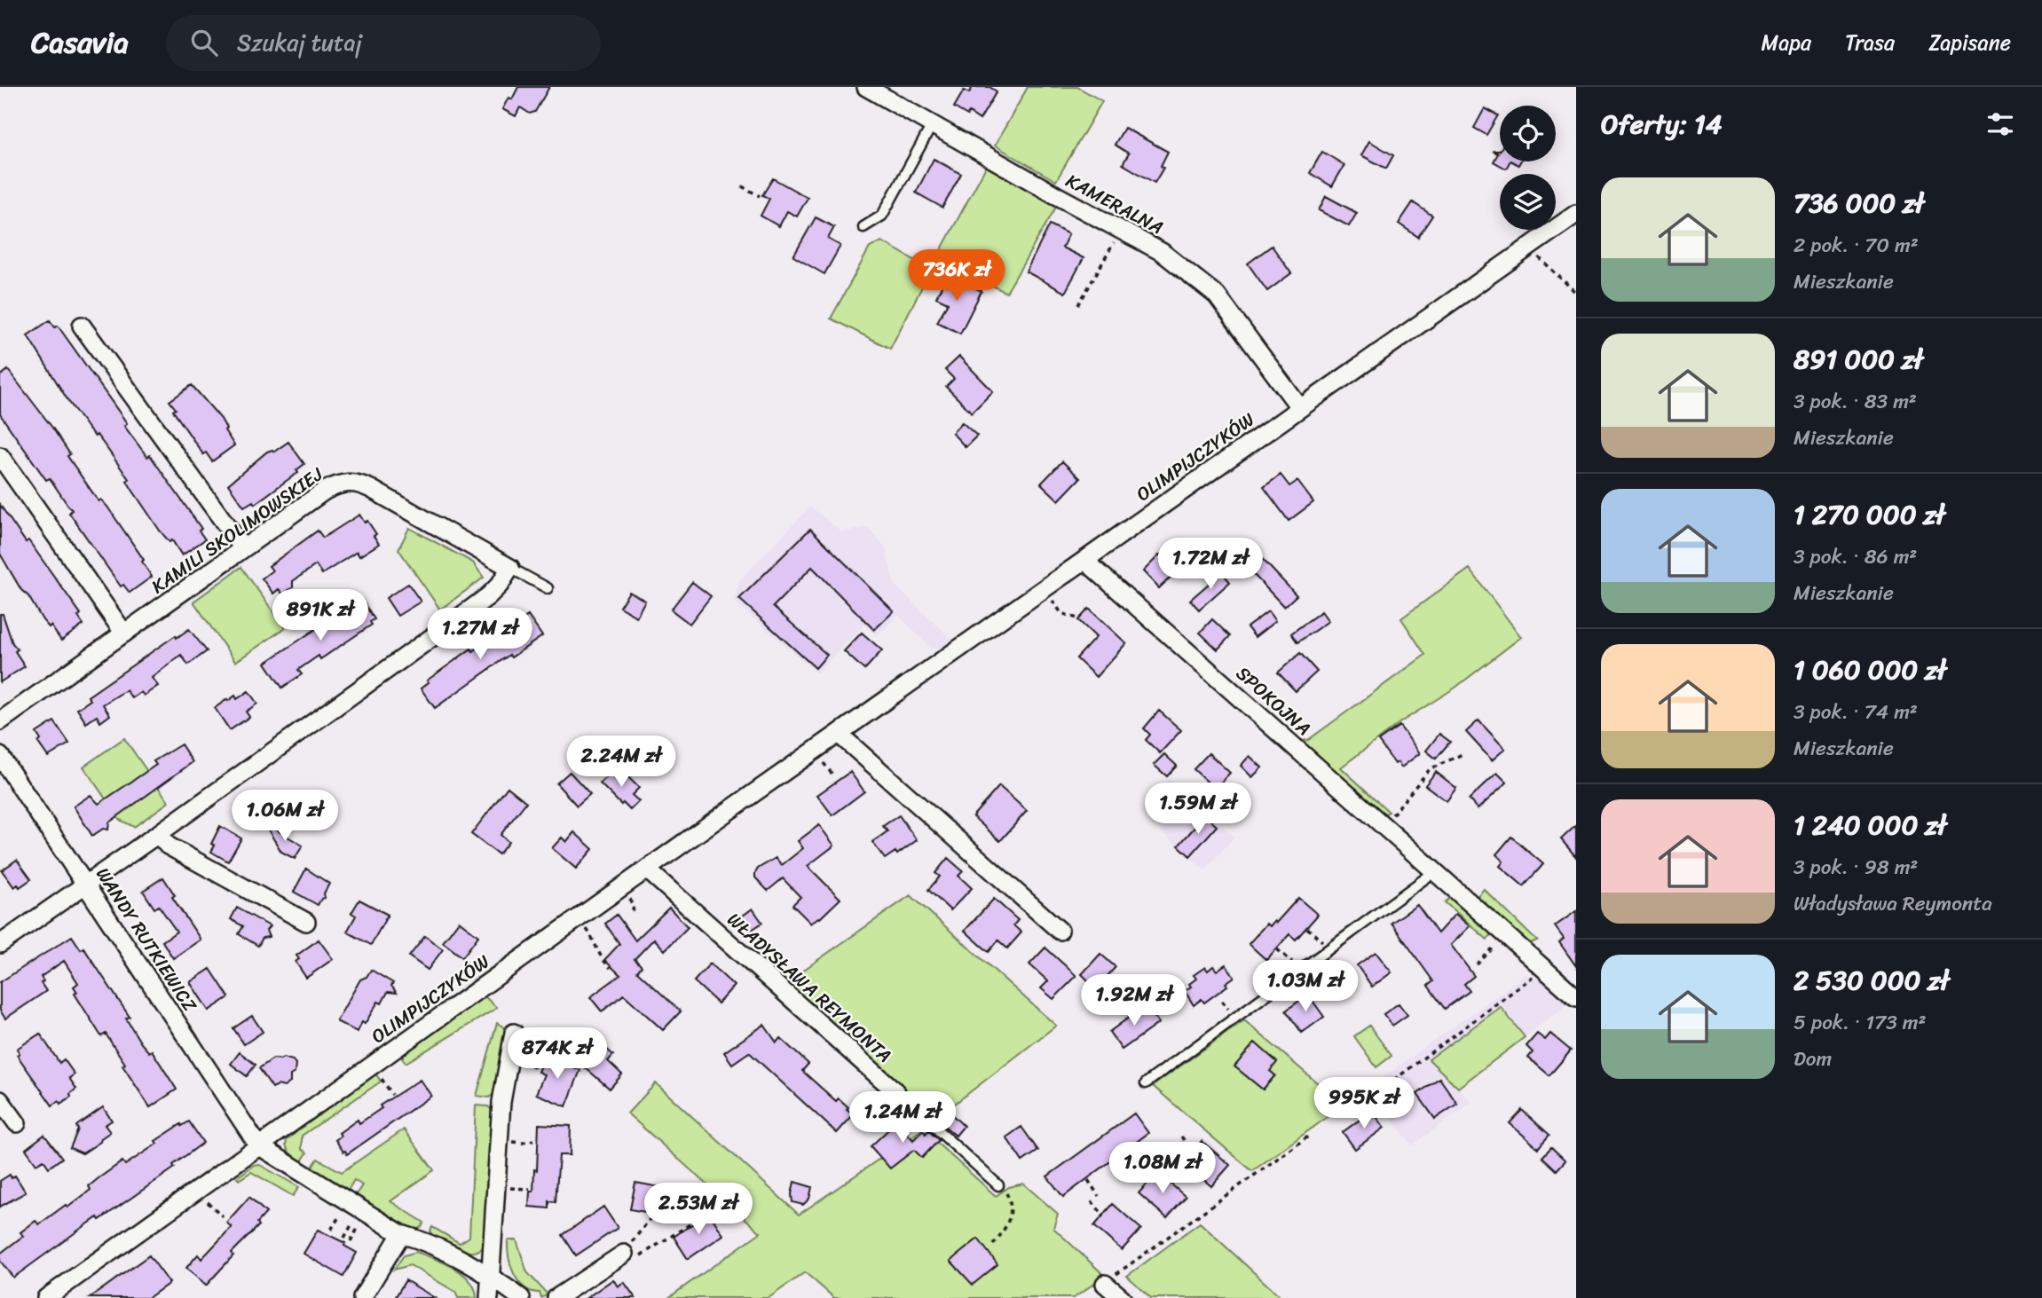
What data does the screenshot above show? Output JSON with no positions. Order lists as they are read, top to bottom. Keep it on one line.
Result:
{"streets":{"street":["KAMERALNA","OLIMPIJCZYKÓW","KAMILI SKOLIMOWSKIEJ","SPOKOJNA","WANDY RUTKIEWICZ","WŁADYSŁAWA REYMONTA"]},"crossings":[["KAMERALNA","OLIMPIJCZYKÓW"],["OLIMPIJCZYKÓW","SPOKOJNA"],["OLIMPIJCZYKÓW","WANDY RUTKIEWICZ"],["OLIMPIJCZYKÓW","WŁADYSŁAWA REYMONTA"]],"page":{"header":"Casavia","search":"Szukaj tutaj","nav":["Mapa","Trasa","Zapisane"],"heading":"Oferty: 14","list":[{"name":"736 000 zł","note":"2 pok. · 70 m² · Mieszkanie"},{"name":"891 000 zł","note":"3 pok. · 83 m² · Mieszkanie"},{"name":"1 270 000 zł","note":"3 pok. · 86 m² · Mieszkanie"},{"name":"1 060 000 zł","note":"3 pok. · 74 m² · Mieszkanie"},{"name":"1 240 000 zł","note":"3 pok. · 98 m² · Władysława Reymonta"},{"name":"2 530 000 zł","note":"5 pok. · 173 m² · Dom"}],"price":["736K zł","1.72M zł","891K zł","1.27M zł","2.24M zł","1.59M zł","1.06M zł","1.03M zł","1.92M zł","874K zł","995K zł","1.24M zł","1.08M zł","2.53M zł"]}}
